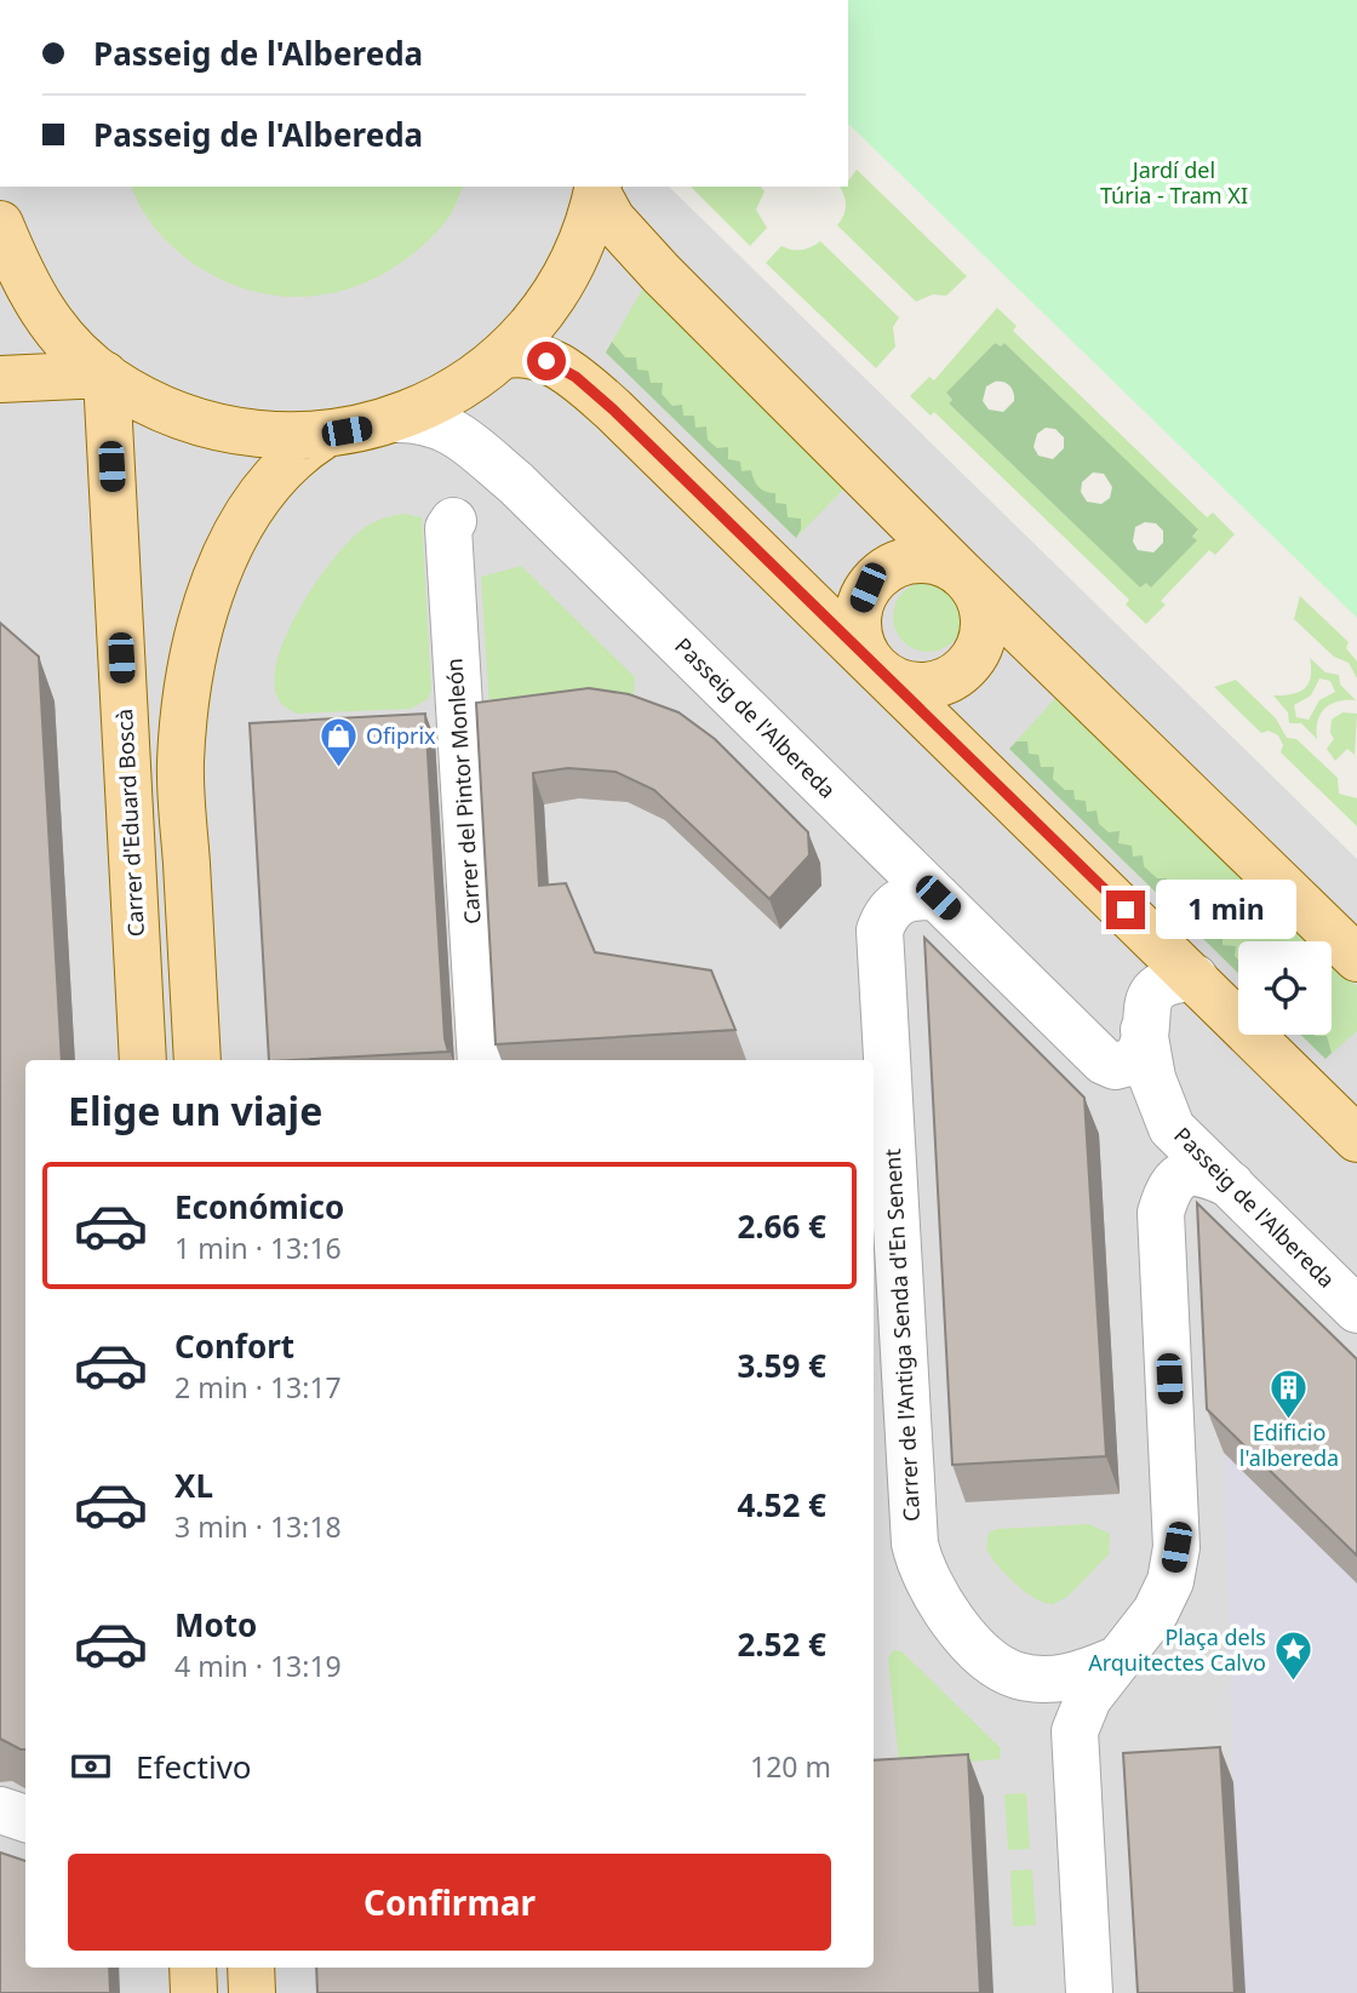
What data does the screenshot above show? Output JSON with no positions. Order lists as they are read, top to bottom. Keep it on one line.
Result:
{"streets":{"main road":["Carrer d'Eduard Boscà"],"street":["Passeig de l'Albereda","Carrer del Pintor Monleón","Carrer de l'Antiga Senda d'En Senent"]},"crossings":[["Passeig de l'Albereda","Carrer de l'Antiga Senda d'En Senent"]],"parks":["Jardí del Túria - Tram XI"],"places":{"shop":["Ofiprix"],"building":["Edificio l'albereda"],"place":["Plaça dels Arquitectes Calvo"]},"page":{"banner":["Passeig de l'Albereda","Passeig de l'Albereda"],"bubble":"1 min","heading":"Elige un viaje","list":[{"name":"Económico","note":"1 min · 13:16","value":"2.66 €"},{"name":"Confort","note":"2 min · 13:17","value":"3.59 €"},{"name":"XL","note":"3 min · 13:18","value":"4.52 €"},{"name":"Moto","note":"4 min · 13:19","value":"2.52 €"}],"pay":["Efectivo","120 m"],"buttons":"Confirmar"}}
